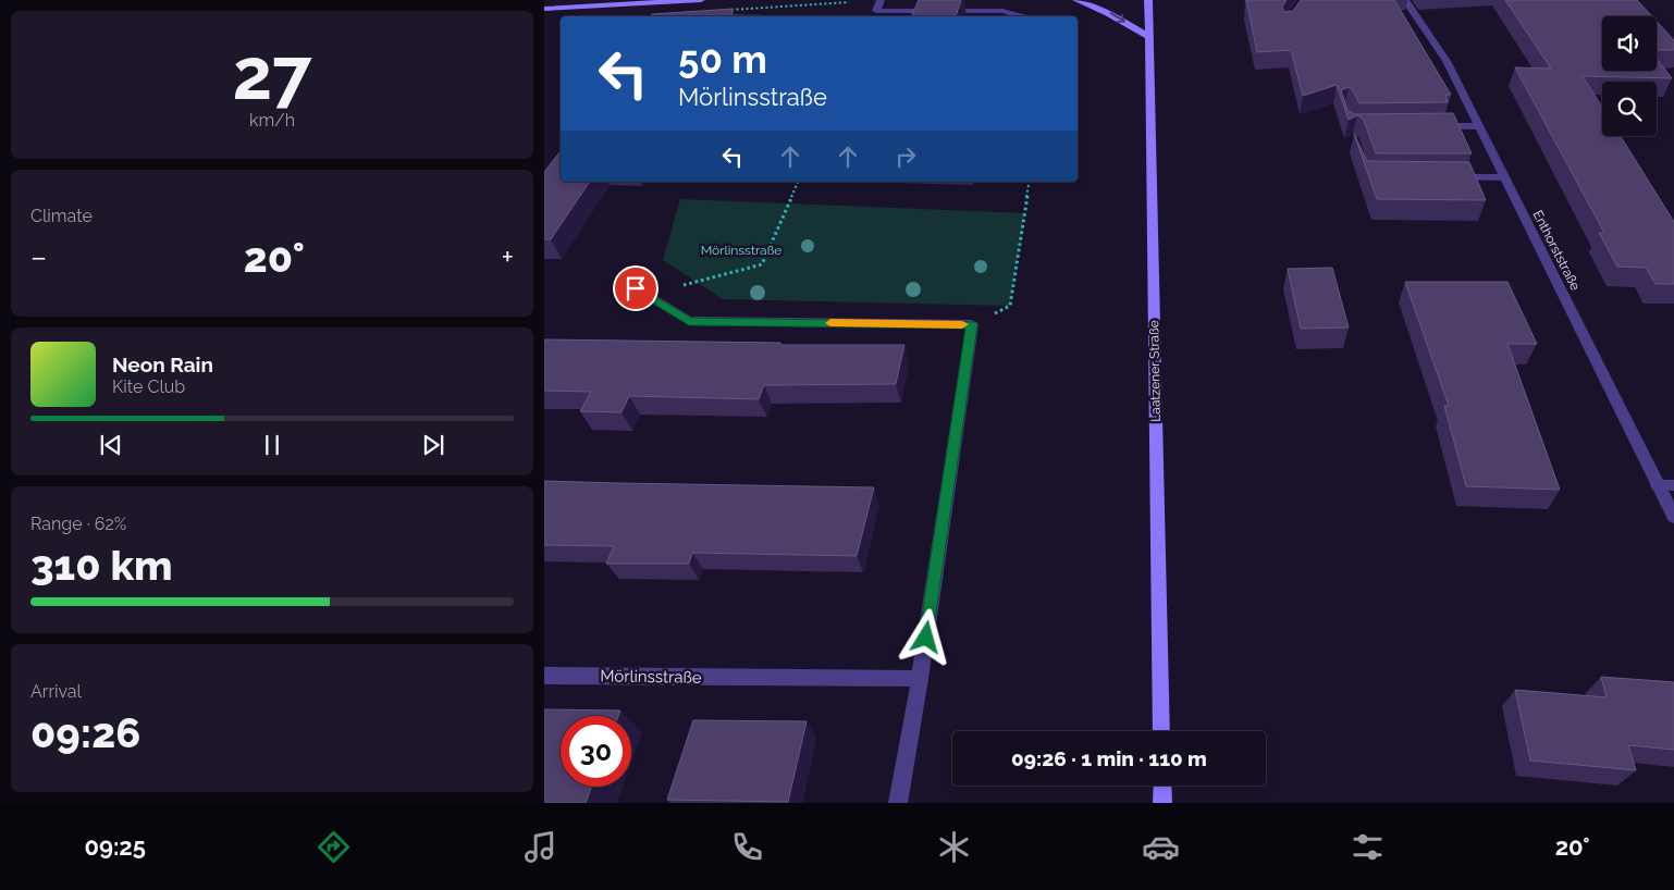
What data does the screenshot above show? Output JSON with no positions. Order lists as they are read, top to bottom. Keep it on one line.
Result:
{"streets":{"main road":["Laatzener Straße"],"street":["Enthorststraße","Mörlinsstraße"]},"parks":["Mörlinsstraße"],"page":{"tile":[["27","km/h"],"Climate",["Range · 62%","310 km"],["Arrival","09:26"]],"turn":["50 m","Mörlinsstraße"],"heat":["−","20°","+"],"song":["Neon Rain","Kite Club"],"limit":"30","trip":"09:26 · 1 min · 110 m","tabs":["09:25","20°"]}}
